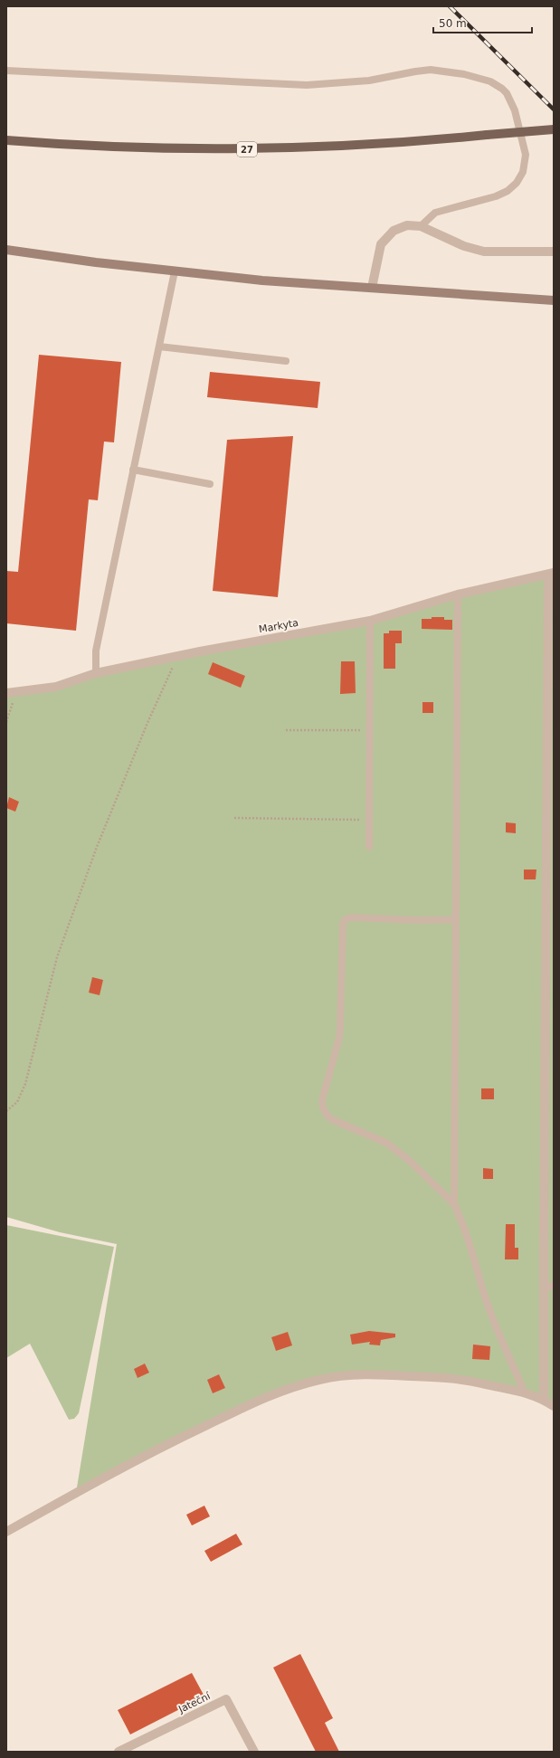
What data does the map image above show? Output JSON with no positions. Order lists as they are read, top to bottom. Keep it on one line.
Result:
{"streets":{"main road":["27"],"street":["Markyta","Jateční"]},"scale_bar":"50 m"}
